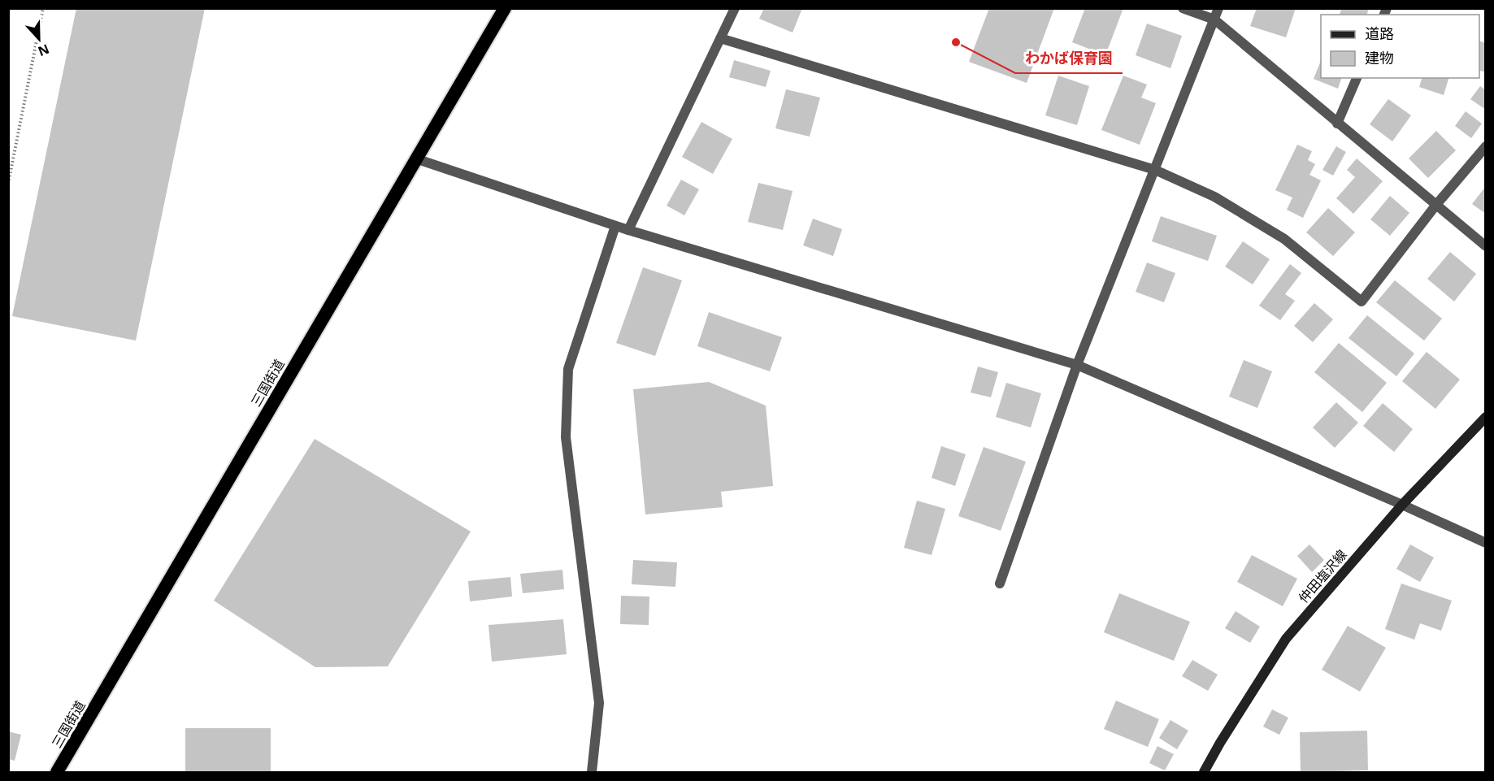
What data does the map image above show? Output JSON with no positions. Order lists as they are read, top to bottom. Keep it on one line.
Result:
{"streets":{"highway":["三国街道"],"main road":["仲田塩沢線"]},"places":["わかば保育園"],"legend":["道路","建物"],"north":"bottom"}
